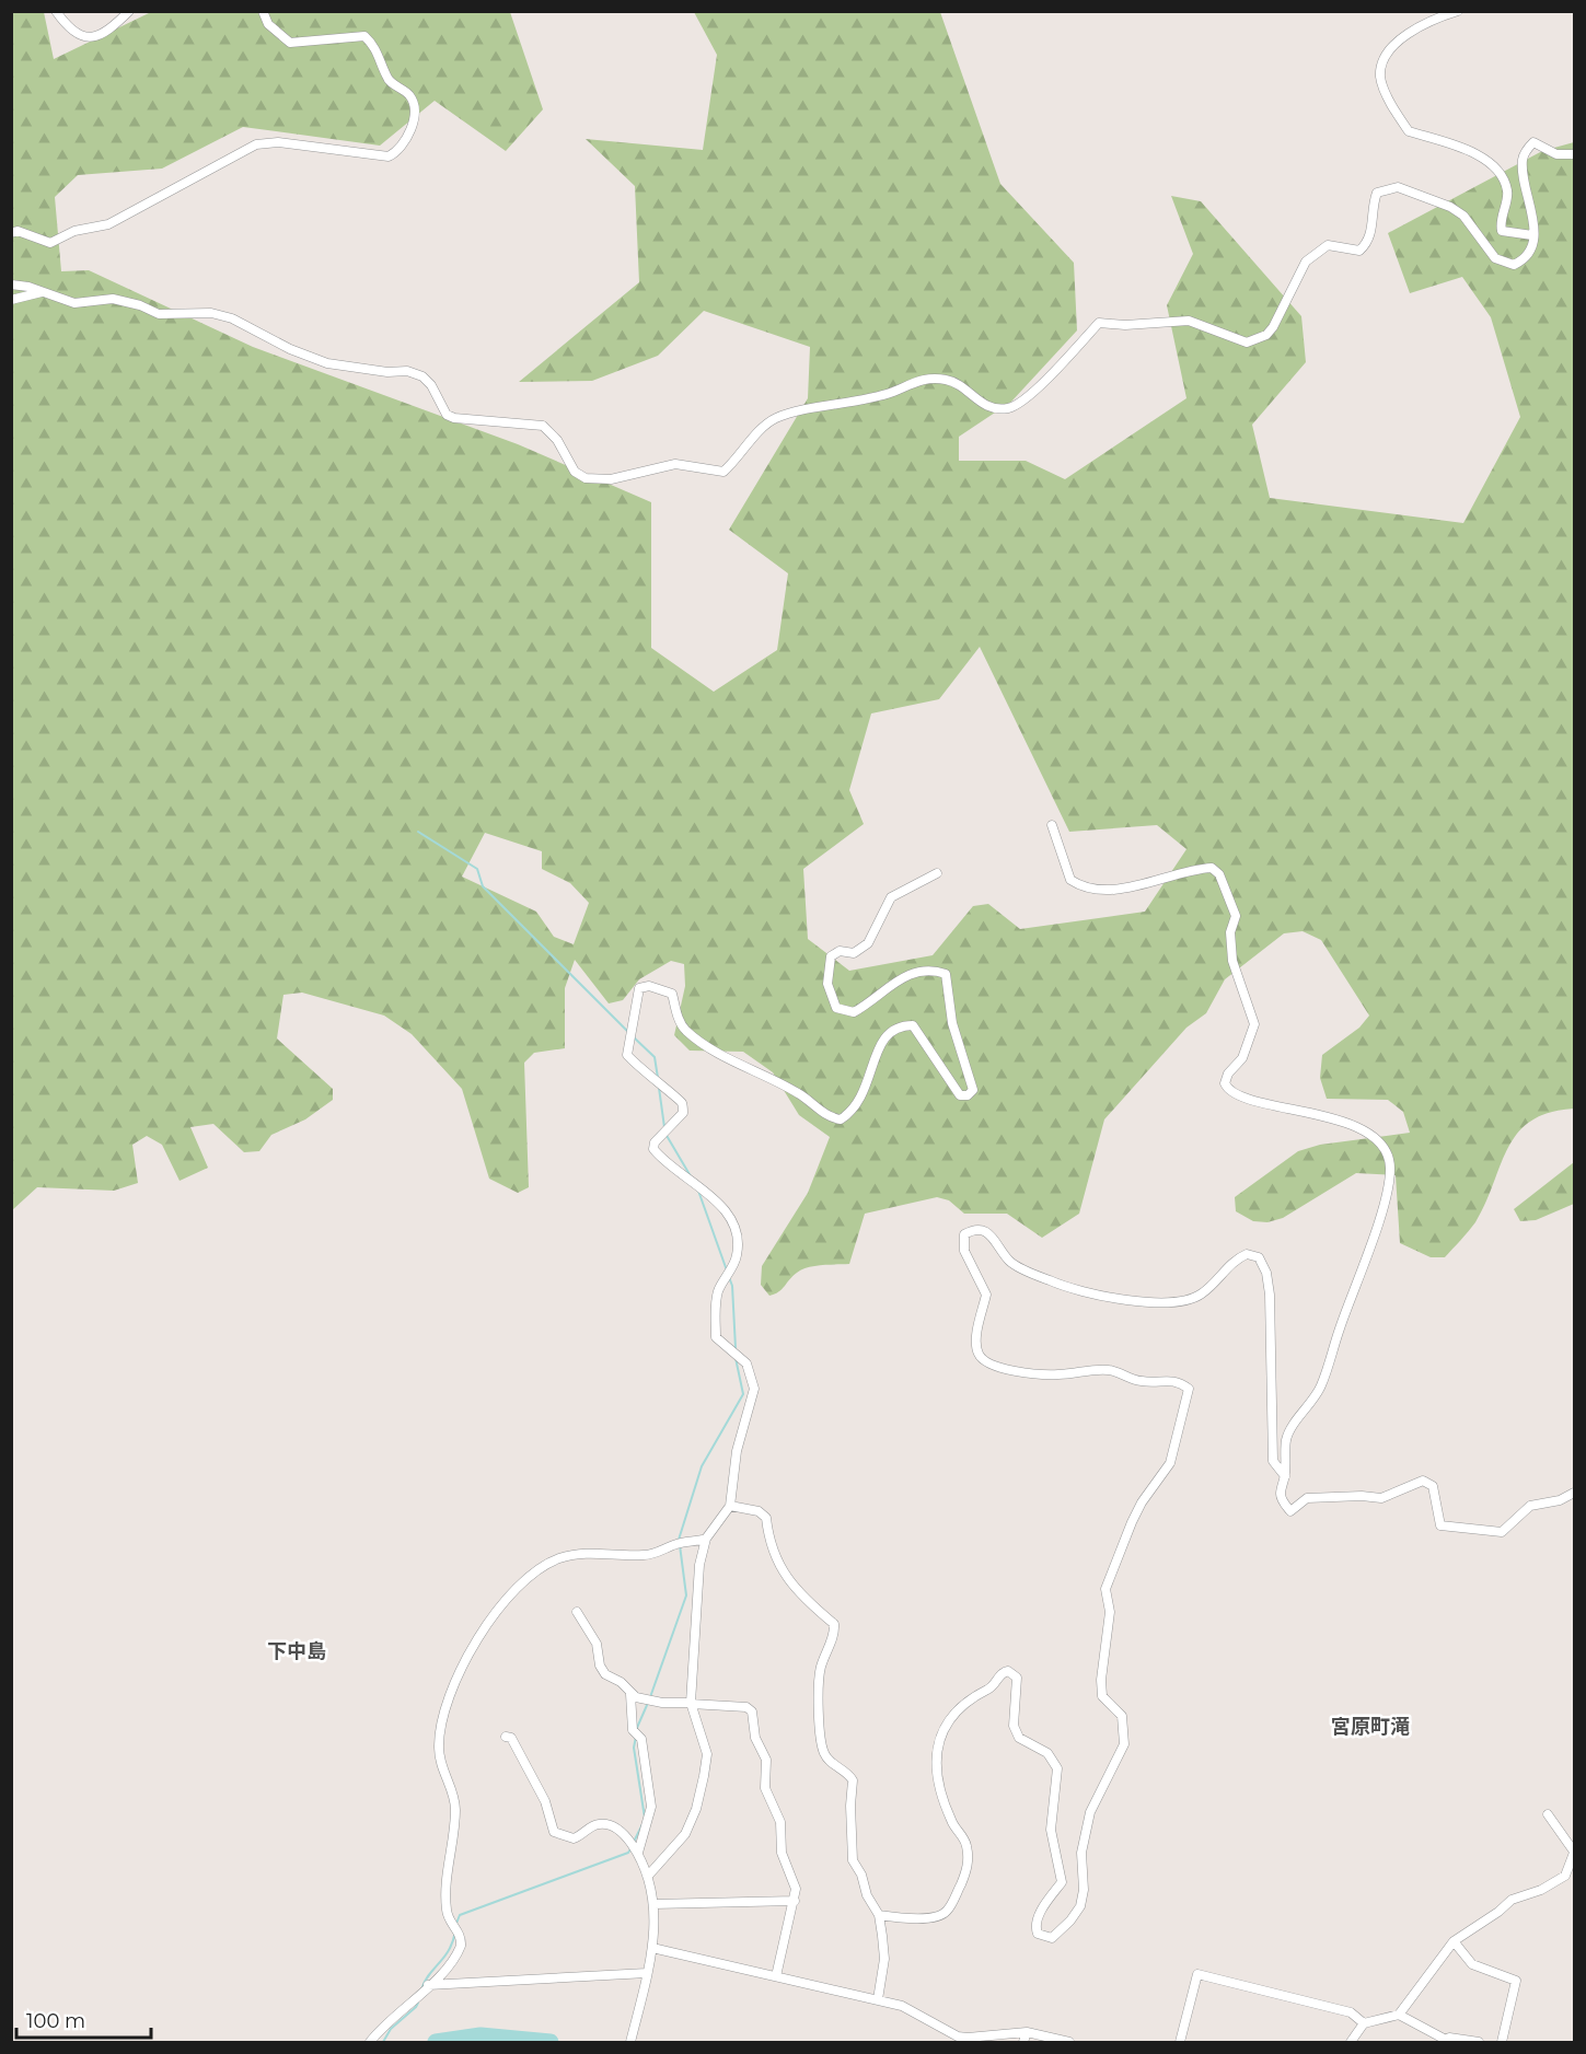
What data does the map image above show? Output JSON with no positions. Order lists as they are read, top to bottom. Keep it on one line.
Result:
{"districts":["下中島","宮原町滝"],"scale_bar":"100 m"}
